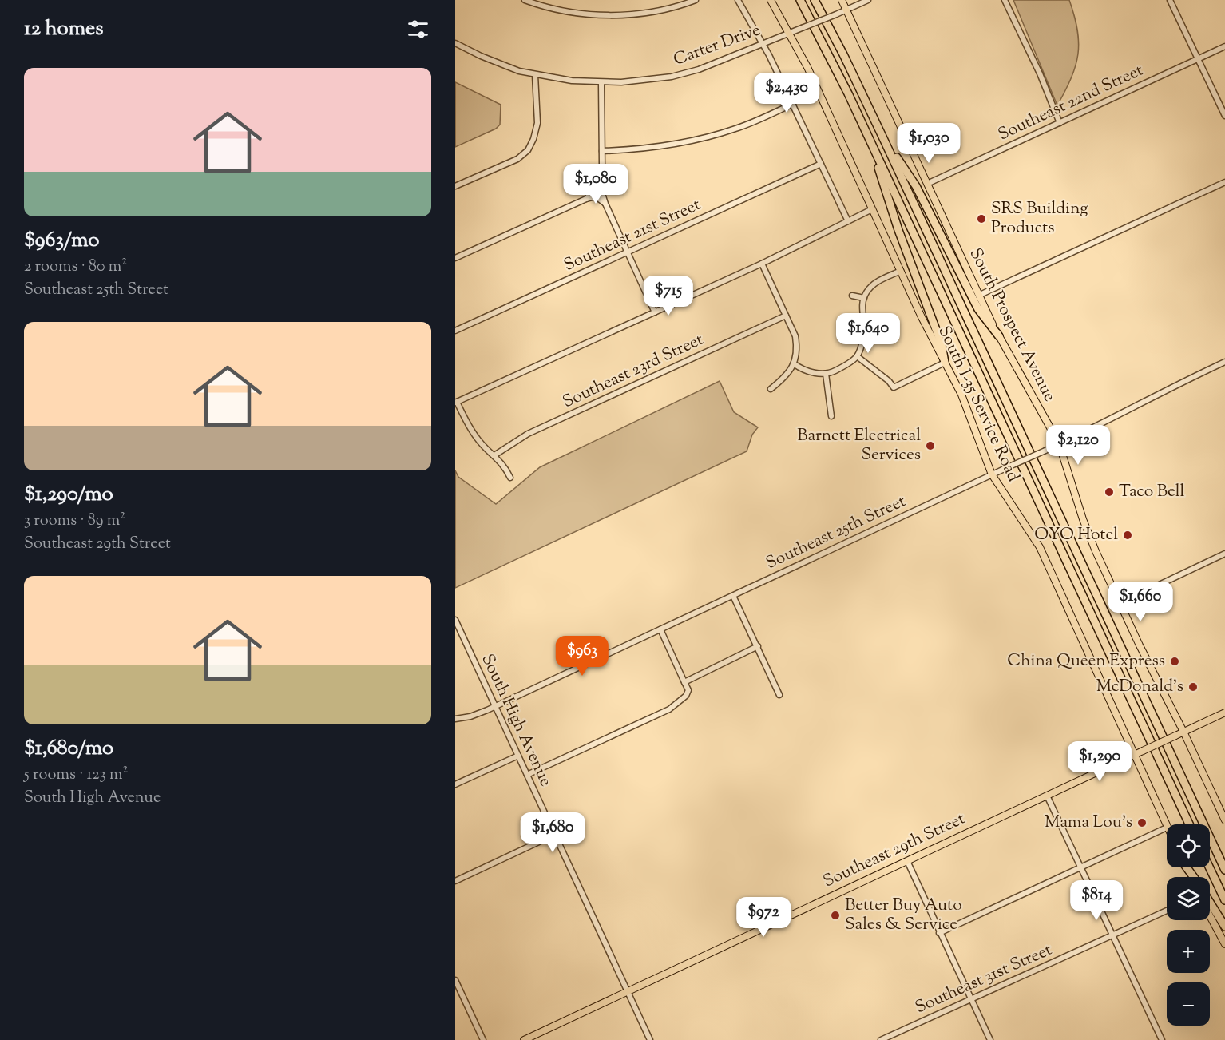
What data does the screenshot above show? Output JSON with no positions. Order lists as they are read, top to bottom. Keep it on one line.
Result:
{"streets":{"main road":["South Prospect Avenue","South I-35 Service Road","Southeast 29th Street"],"street":["Carter Drive","Southeast 22nd Street","Southeast 21st Street","Southeast 23rd Street","Southeast 25th Street","South High Avenue","Southeast 31st Street"]},"crossings":[["Carter Drive","South Prospect Avenue"],["Carter Drive","South I-35 Service Road"],["Southeast 22nd Street","South Prospect Avenue"],["South Prospect Avenue","Southeast 25th Street"],["South Prospect Avenue","Southeast 29th Street"],["South I-35 Service Road","Southeast 25th Street"],["South I-35 Service Road","Southeast 29th Street"],["Southeast 25th Street","South High Avenue"],["South High Avenue","Southeast 29th Street"]],"places":["SRS Building Products","Barnett Electrical Services","Taco Bell","OYO Hotel","China Queen Express","McDonald's","Mama Lou's","Better Buy Auto Sales & Service"],"page":{"heading":"12 homes","list":[{"name":"$963/mo","note":"2 rooms · 80 m² · Southeast 25th Street"},{"name":"$1,290/mo","note":"3 rooms · 89 m² · Southeast 29th Street"},{"name":"$1,680/mo","note":"5 rooms · 123 m² · South High Avenue"}],"price":["$2,430","$1,030","$1,080","$715","$1,640","$2,120","$1,660","$963","$1,290","$1,680","$814","$972"],"map_buttons":["+","−"]}}
